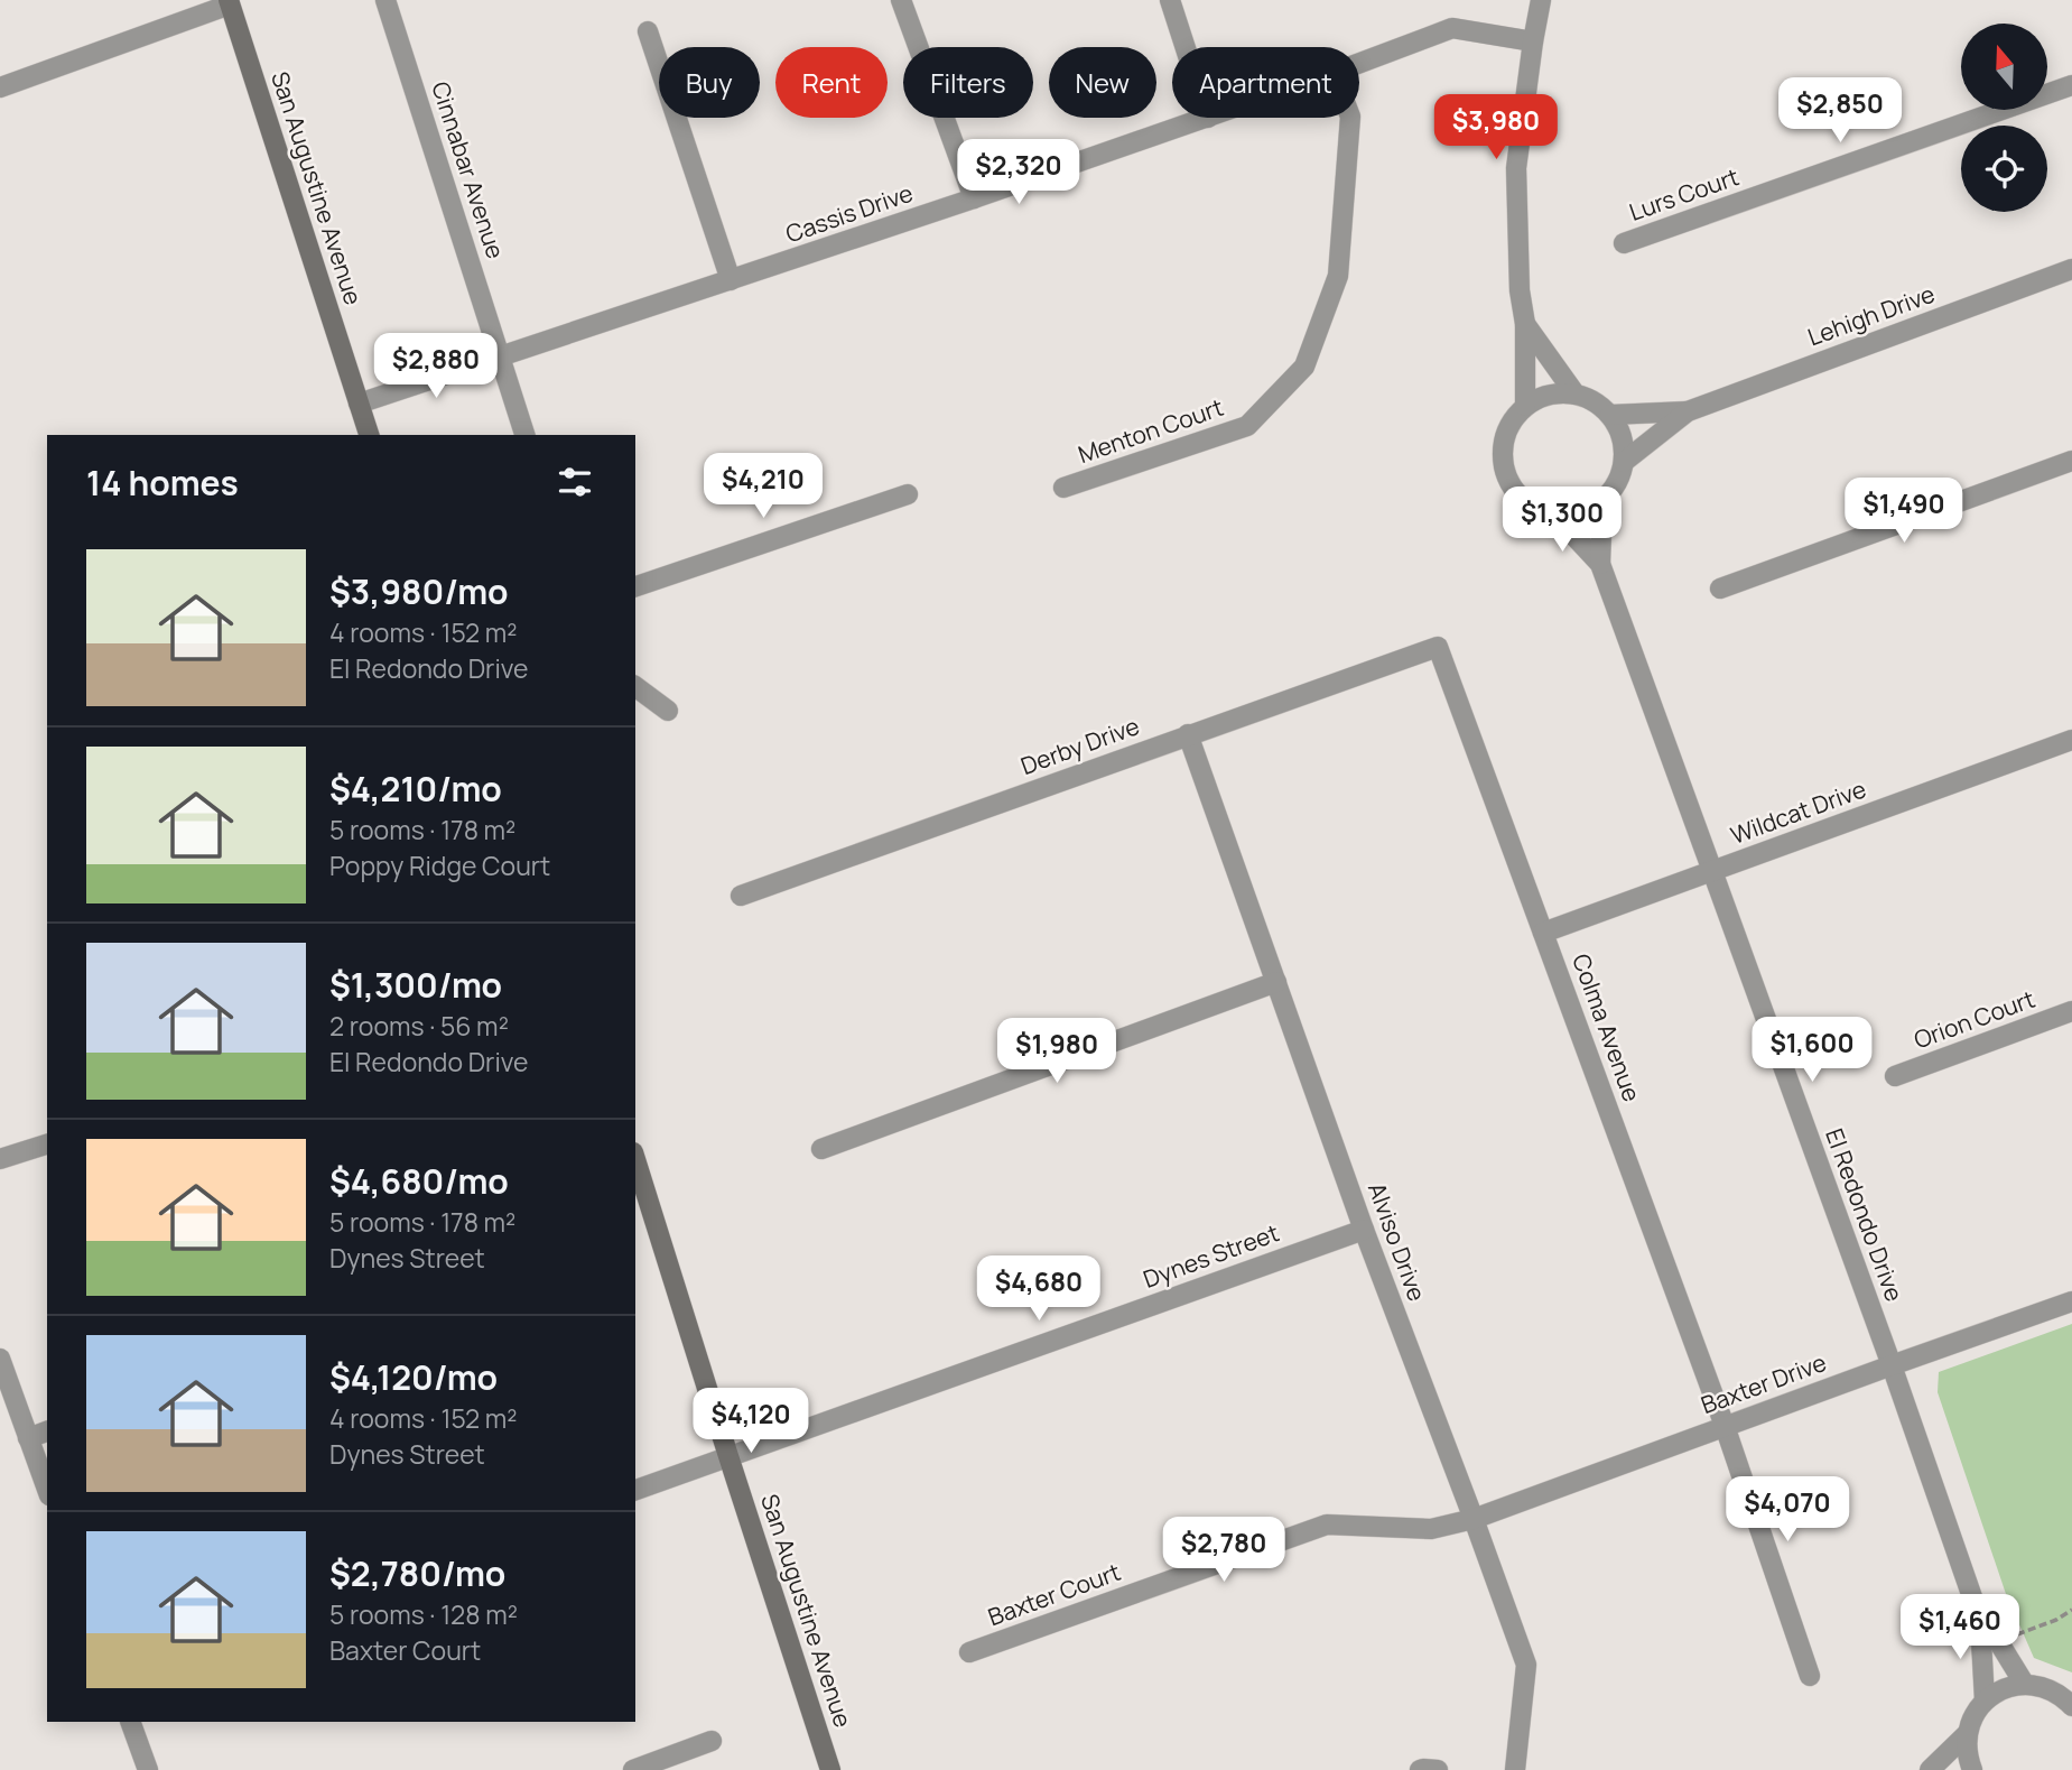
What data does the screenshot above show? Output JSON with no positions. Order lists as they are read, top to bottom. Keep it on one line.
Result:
{"streets":{"street":["Cinnabar Avenue","San Augustine Avenue","Lurs Court","Cassis Drive","Lehigh Drive","Menton Court","Derby Drive","Wildcat Drive","Orion Court","Colma Avenue","El Redondo Drive","Alviso Drive","Dynes Street","Baxter Drive","Baxter Court"]},"crossings":[["Cinnabar Avenue","Cassis Drive"],["San Augustine Avenue","Cassis Drive"],["San Augustine Avenue","Dynes Street"],["Lehigh Drive","El Redondo Drive"],["Derby Drive","Colma Avenue"],["Derby Drive","Alviso Drive"],["Wildcat Drive","Colma Avenue"],["Wildcat Drive","El Redondo Drive"],["Colma Avenue","Baxter Drive"],["El Redondo Drive","Baxter Drive"],["Alviso Drive","Dynes Street"],["Alviso Drive","Baxter Drive"],["Alviso Drive","Baxter Court"],["Baxter Drive","Baxter Court"]],"north":"top","page":{"chip":["Buy","Rent","Filters","New","Apartment"],"price":["$2,850","$3,980","$2,320","$2,880","$4,210","$1,490","$1,300","$1,600","$1,980","$4,680","$4,120","$4,070","$2,780","$1,460"],"heading":"14 homes","list":[{"name":"$3,980/mo","note":"4 rooms · 152 m² · El Redondo Drive"},{"name":"$4,210/mo","note":"5 rooms · 178 m² · Poppy Ridge Court"},{"name":"$1,300/mo","note":"2 rooms · 56 m² · El Redondo Drive"},{"name":"$4,680/mo","note":"5 rooms · 178 m² · Dynes Street"},{"name":"$4,120/mo","note":"4 rooms · 152 m² · Dynes Street"},{"name":"$2,780/mo","note":"5 rooms · 128 m² · Baxter Court"}]}}
